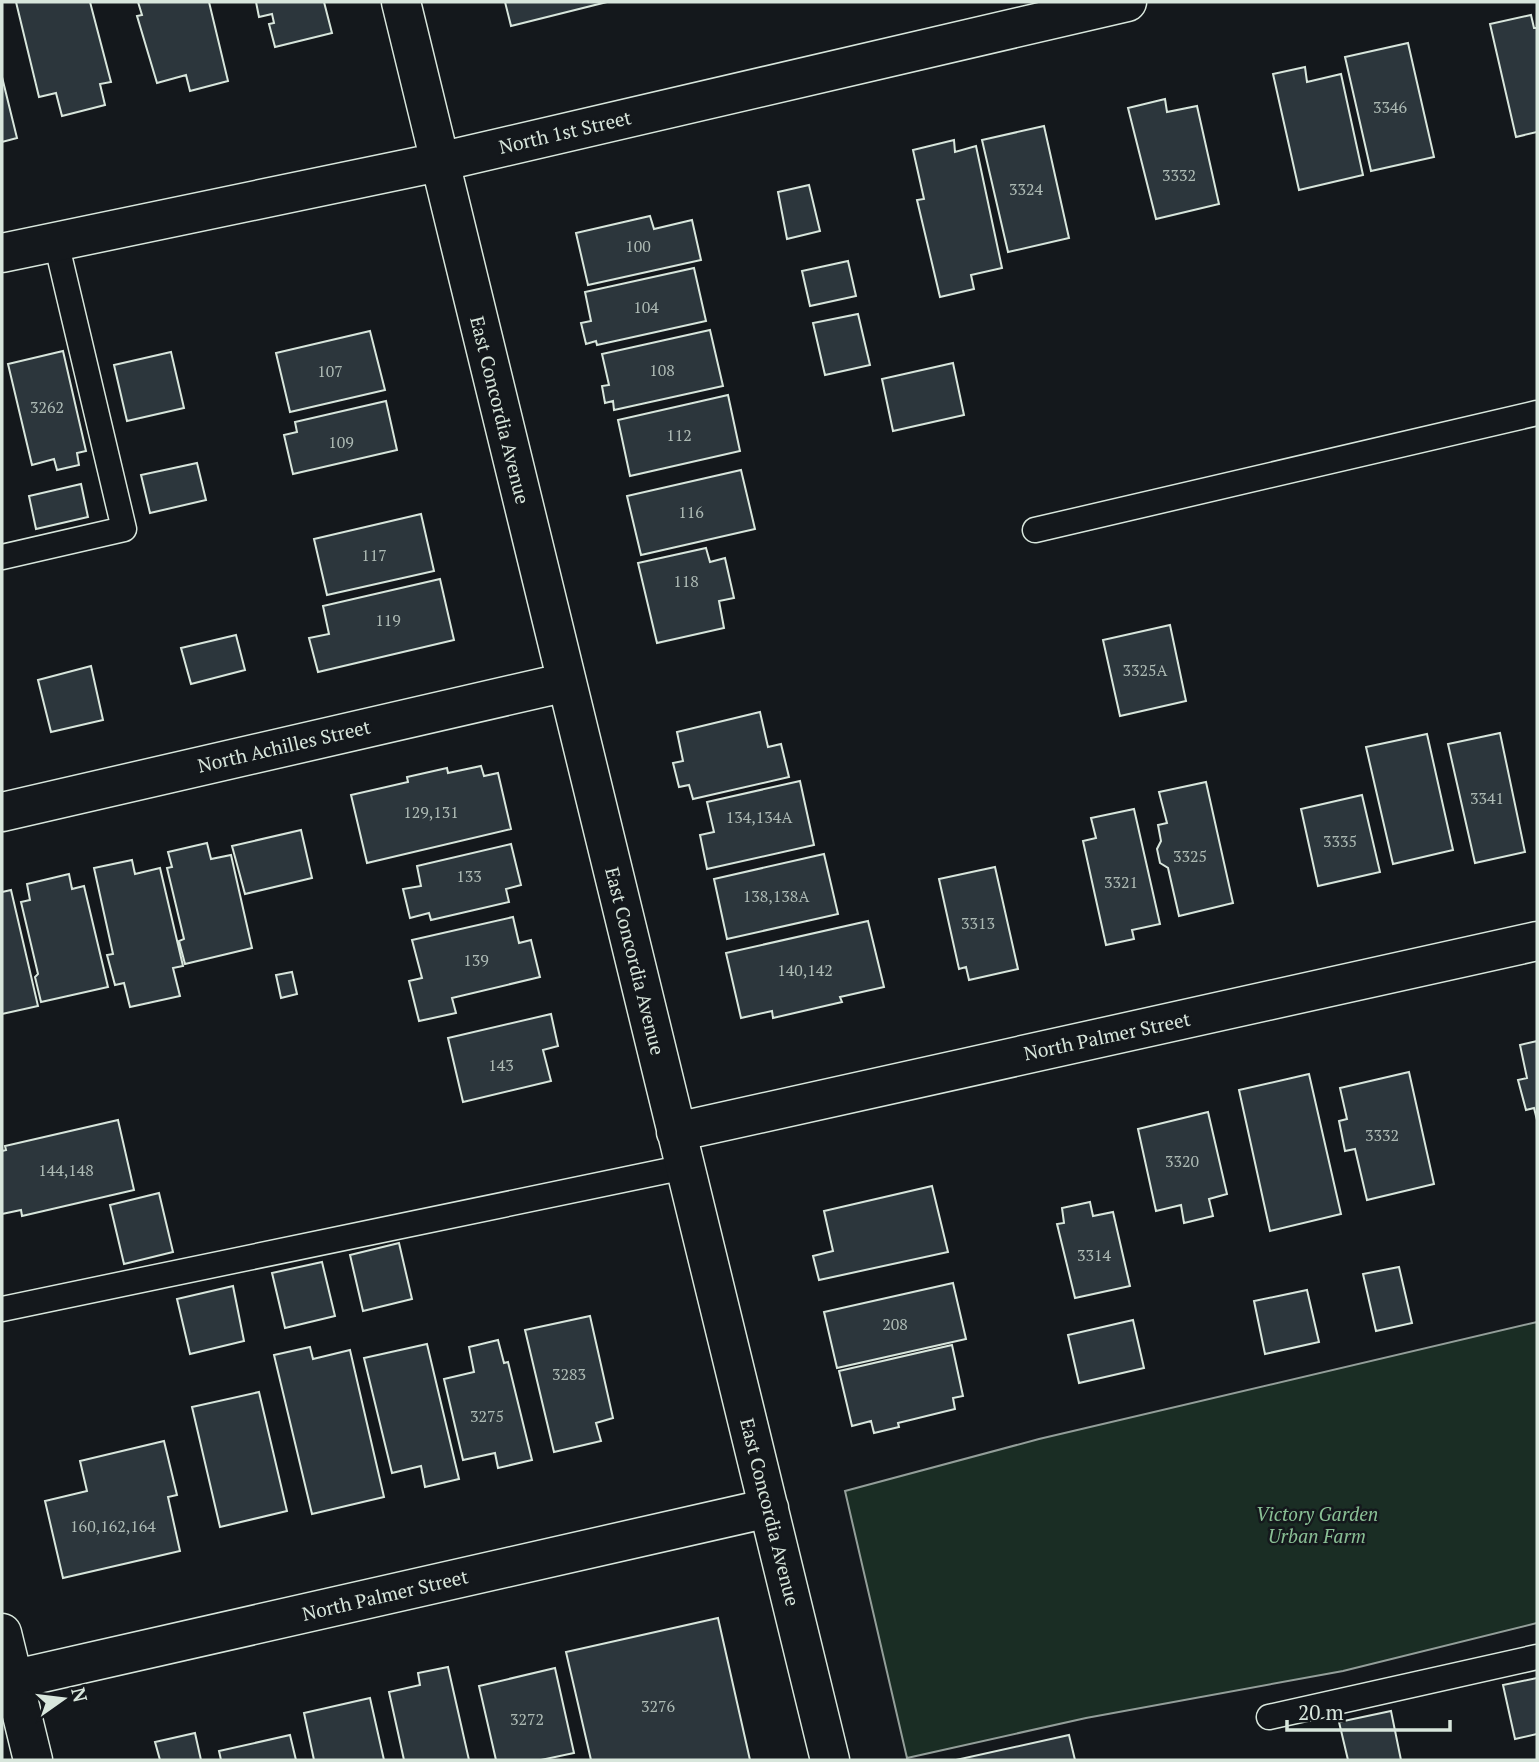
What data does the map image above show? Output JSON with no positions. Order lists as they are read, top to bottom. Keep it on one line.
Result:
{"streets":{"street":["North 1st Street","East Concordia Avenue","North Achilles Street","North Palmer Street"]},"crossings":[["North 1st Street","East Concordia Avenue"],["East Concordia Avenue","North Achilles Street"],["East Concordia Avenue","North Palmer Street"]],"parks":["Victory Garden Urban Farm"],"house_numbers":["3346","3332","3324","100","104","108","107","3262","112","109","116","117","118","119","3325A","3341","129,131","134,134A","3335","3325","133","3321","138,138A","3313","139","140,142","143","3332","3320","144,148","3314","208","3283","3275","160,162,164","3276","3272"],"scale_bar":"20 m","north":"right"}
